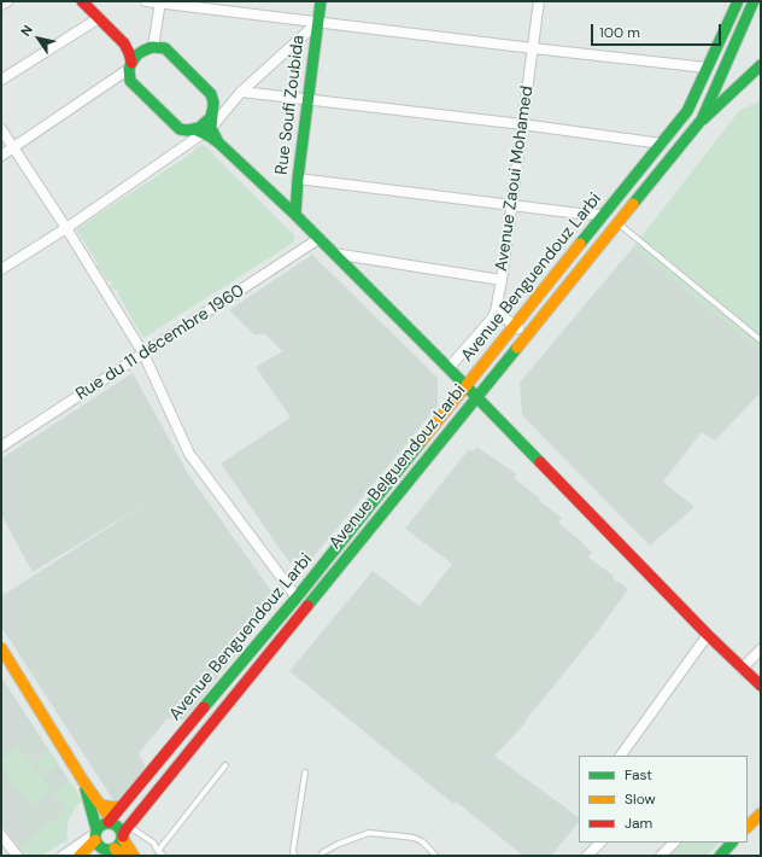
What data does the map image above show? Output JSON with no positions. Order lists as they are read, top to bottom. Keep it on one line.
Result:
{"streets":{"main road":["Rue Soufi Zoubida","Avenue Benguendouz Larbi","Avenue Belguendouz Larbi"],"street":["Avenue Zaoui Mohamed","Rue du 11 décembre 1960"]},"crossings":[["Avenue Benguendouz Larbi","Avenue Belguendouz Larbi"]],"legend":["Fast","Slow","Jam"],"scale_bar":"100 m","north":"top left"}
